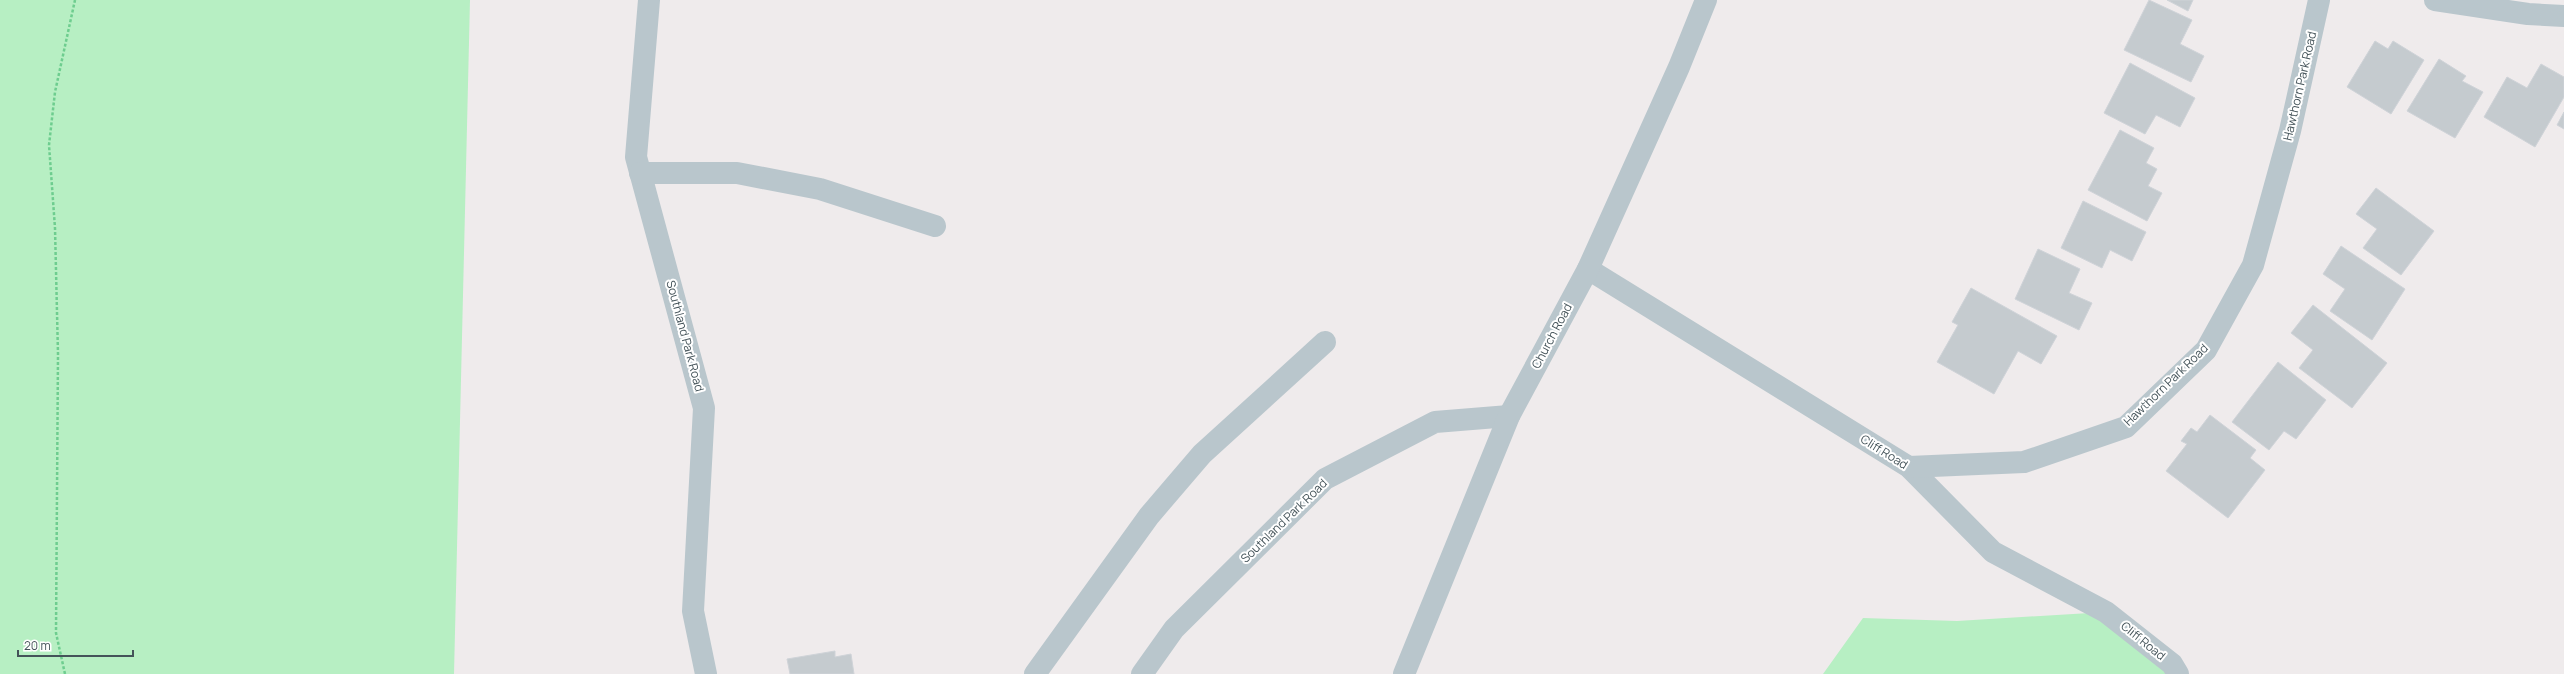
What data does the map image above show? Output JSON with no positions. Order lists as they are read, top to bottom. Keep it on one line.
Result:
{"streets":{"street":["Hawthorn Park Road","Southland Park Road","Church Road","Cliff Road"]},"crossings":[["Hawthorn Park Road","Cliff Road"],["Southland Park Road","Church Road"],["Church Road","Cliff Road"]],"scale_bar":"20 m"}
